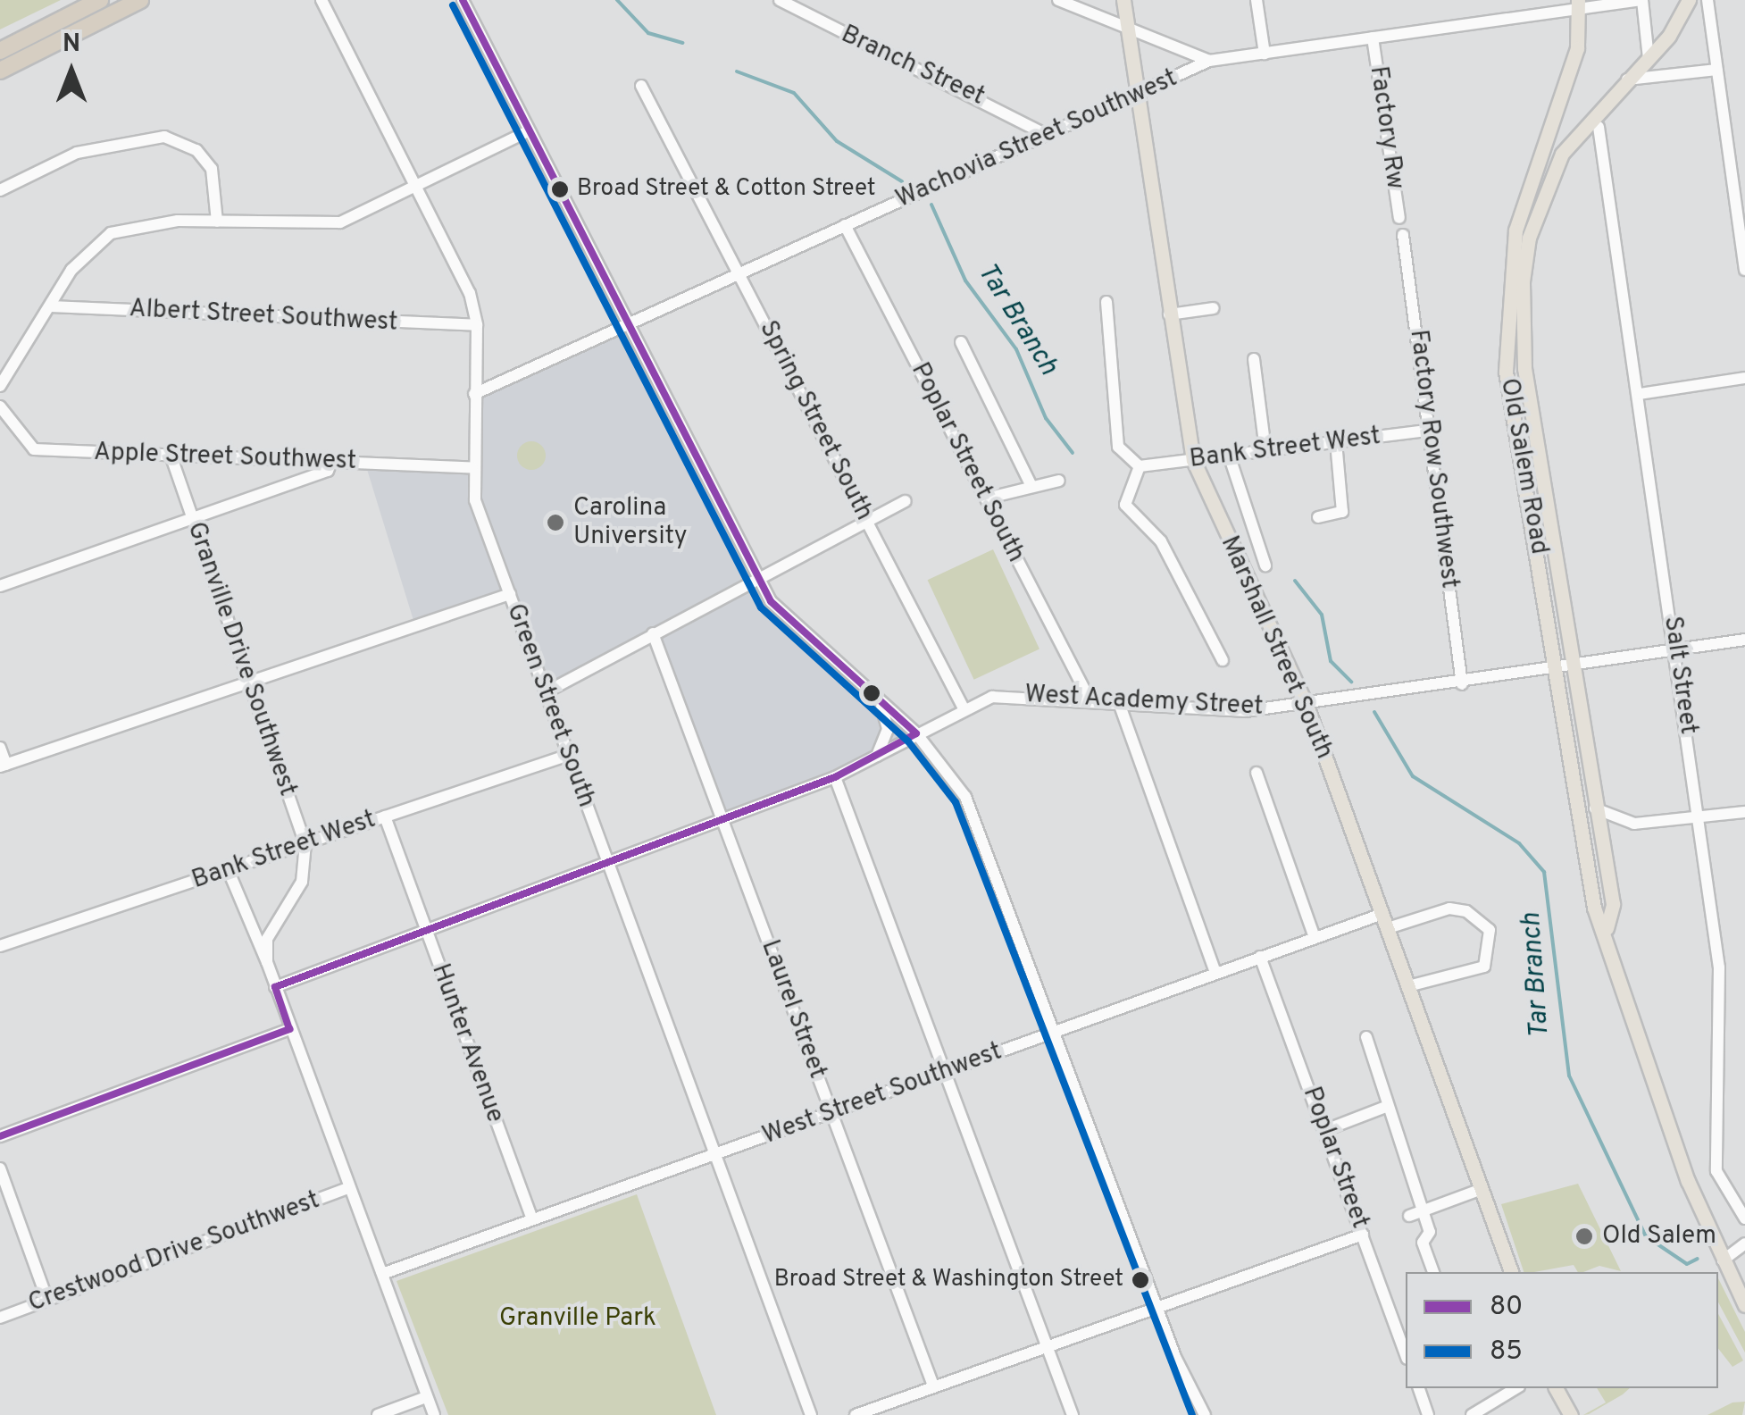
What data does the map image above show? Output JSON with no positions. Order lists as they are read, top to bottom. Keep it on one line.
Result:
{"streets":{"main road":["Old Salem Road","Marshall Street South"],"street":["Branch Street","Factory Rw","Wachovia Street Southwest","Albert Street Southwest","Spring Street South","Bank Street West","Apple Street Southwest","Factory Row Southwest","Poplar Street South","Granville Drive Southwest","Salt Street","West Academy Street","Green Street South","Laurel Street","Hunter Avenue","West Street Southwest","Poplar Street","Crestwood Drive Southwest"]},"crossings":[["Branch Street","Wachovia Street Southwest"],["Wachovia Street Southwest","Spring Street South"],["Wachovia Street Southwest","Poplar Street South"],["Wachovia Street Southwest","Marshall Street South"],["Wachovia Street Southwest","Green Street South"],["Albert Street Southwest","Green Street South"],["Spring Street South","West Academy Street"],["Bank Street West","Factory Row Southwest"],["Bank Street West","Marshall Street South"],["Bank Street West","Granville Drive Southwest"],["Bank Street West","Green Street South"],["Bank Street West","Hunter Avenue"],["Apple Street Southwest","Granville Drive Southwest"],["Apple Street Southwest","Green Street South"],["Factory Row Southwest","West Academy Street"],["Poplar Street South","West Academy Street"],["Old Salem Road","West Academy Street"],["Marshall Street South","West Academy Street"],["Marshall Street South","West Street Southwest"],["Salt Street","West Academy Street"],["West Academy Street","Green Street South"],["West Academy Street","Laurel Street"],["West Academy Street","Hunter Avenue"],["Green Street South","West Street Southwest"],["Laurel Street","West Street Southwest"],["Hunter Avenue","West Street Southwest"],["West Street Southwest","Poplar Street"]],"water":["Tar Branch"],"parks":["Granville Park"],"places":["Broad Street & Cotton Street","Carolina University","Old Salem","Broad Street & Washington Street"],"lines":["transit line 80","transit line 85"],"legend":["80","85"],"north":"top"}
